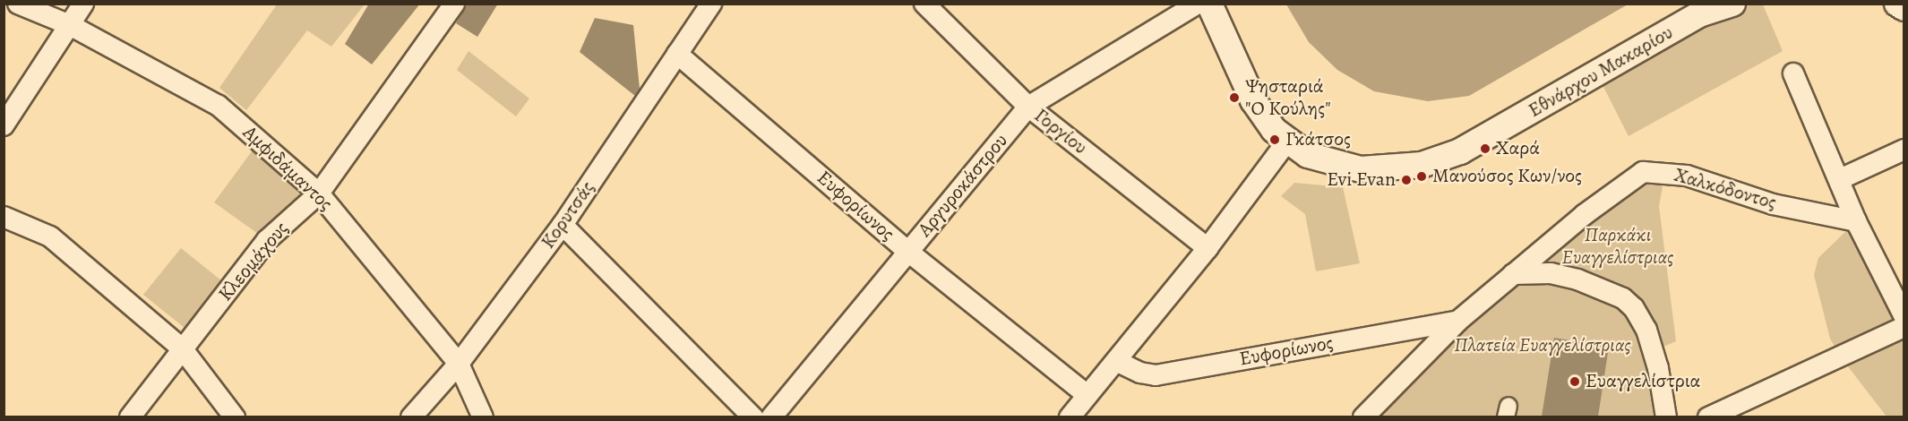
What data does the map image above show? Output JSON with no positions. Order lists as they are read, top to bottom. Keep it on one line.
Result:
{"streets":{"street":["Εθνάρχου Μακαρίου","Γοργίου","Αμφιδάμαντος","Αργυροκάστρου","Χαλκόδοντος","Ευφορίωνος","Κορυτσάς","Κλεομάχους"]},"crossings":[["Γοργίου","Αργυροκάστρου"],["Αμφιδάμαντος","Κορυτσάς"],["Αμφιδάμαντος","Κλεομάχους"],["Αργυροκάστρου","Ευφορίωνος"],["Χαλκόδοντος","Ευφορίωνος"],["Ευφορίωνος","Κορυτσάς"]],"parks":["Παρκάκι Ευαγγελίστριας","Πλατεία Ευαγγελίστριας"],"places":["Ψησταριά \"Ο Κούλης\"","Γκάτσος","Χαρά","Μανούσος Κων/νος","Evi Evan","Ευαγγελίστρια"]}
